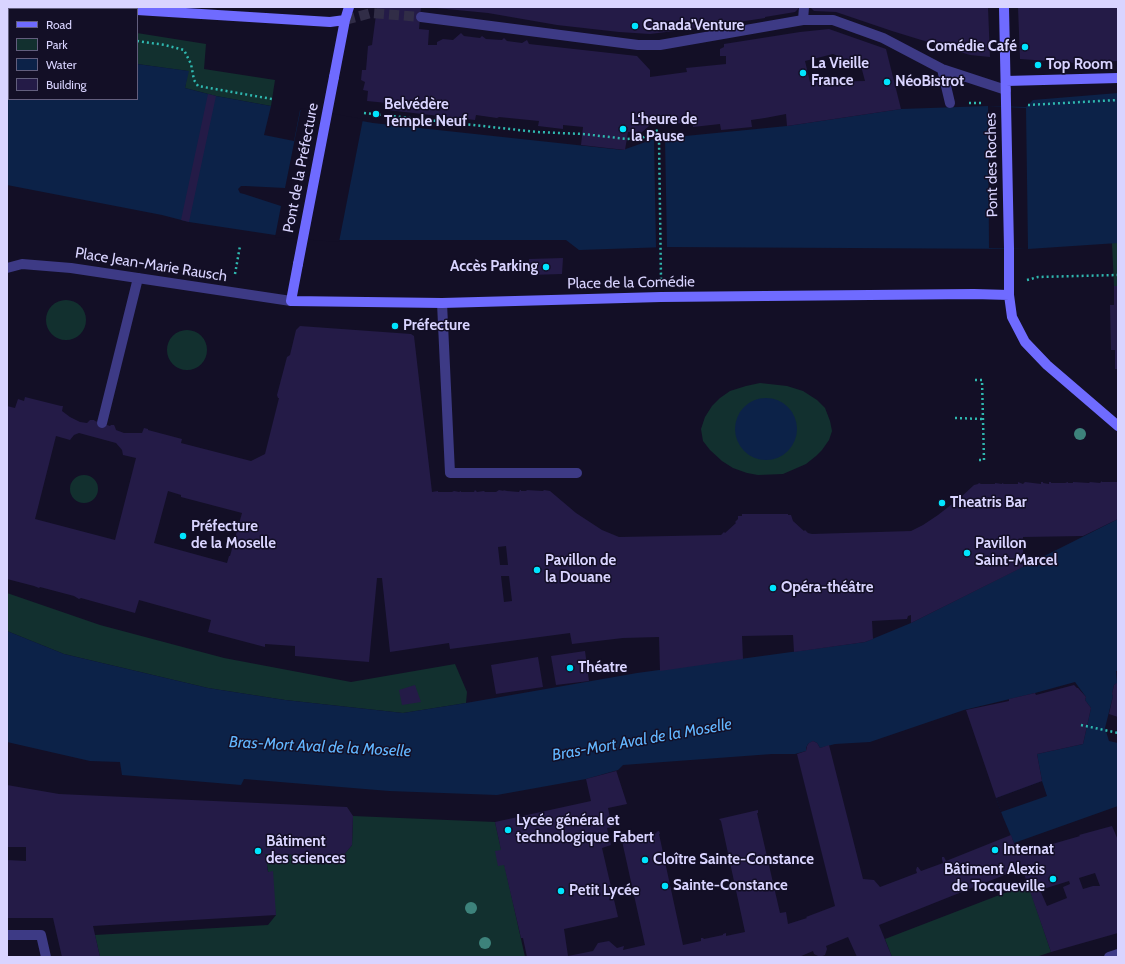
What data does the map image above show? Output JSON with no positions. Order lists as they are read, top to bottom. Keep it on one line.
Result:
{"streets":{"street":["Pont des Roches","Pont de la Préfecture","Place Jean-Marie Rausch","Place de la Comédie"]},"crossings":[["Pont des Roches","Place de la Comédie"],["Pont de la Préfecture","Place Jean-Marie Rausch"],["Pont de la Préfecture","Place de la Comédie"],["Place Jean-Marie Rausch","Place de la Comédie"]],"water":["Bras-Mort Aval de la Moselle"],"places":["Canada'Venture","Comédie Café","Top Room","La Vieille France","NéoBistrot","Belvédère Temple Neuf","L‘heure de la Pause","Accès Parking","Préfecture","Theatris Bar","Préfecture de la Moselle","Pavillon Saint-Marcel","Pavillon de la Douane","Opéra-théâtre","Théatre","Lycée général et technologique Fabert","Internat","Bâtiment des sciences","Cloître Sainte-Constance","Bâtiment Alexis de Tocqueville","Sainte-Constance","Petit Lycée"],"legend":["Road","Park","Water","Building"]}
